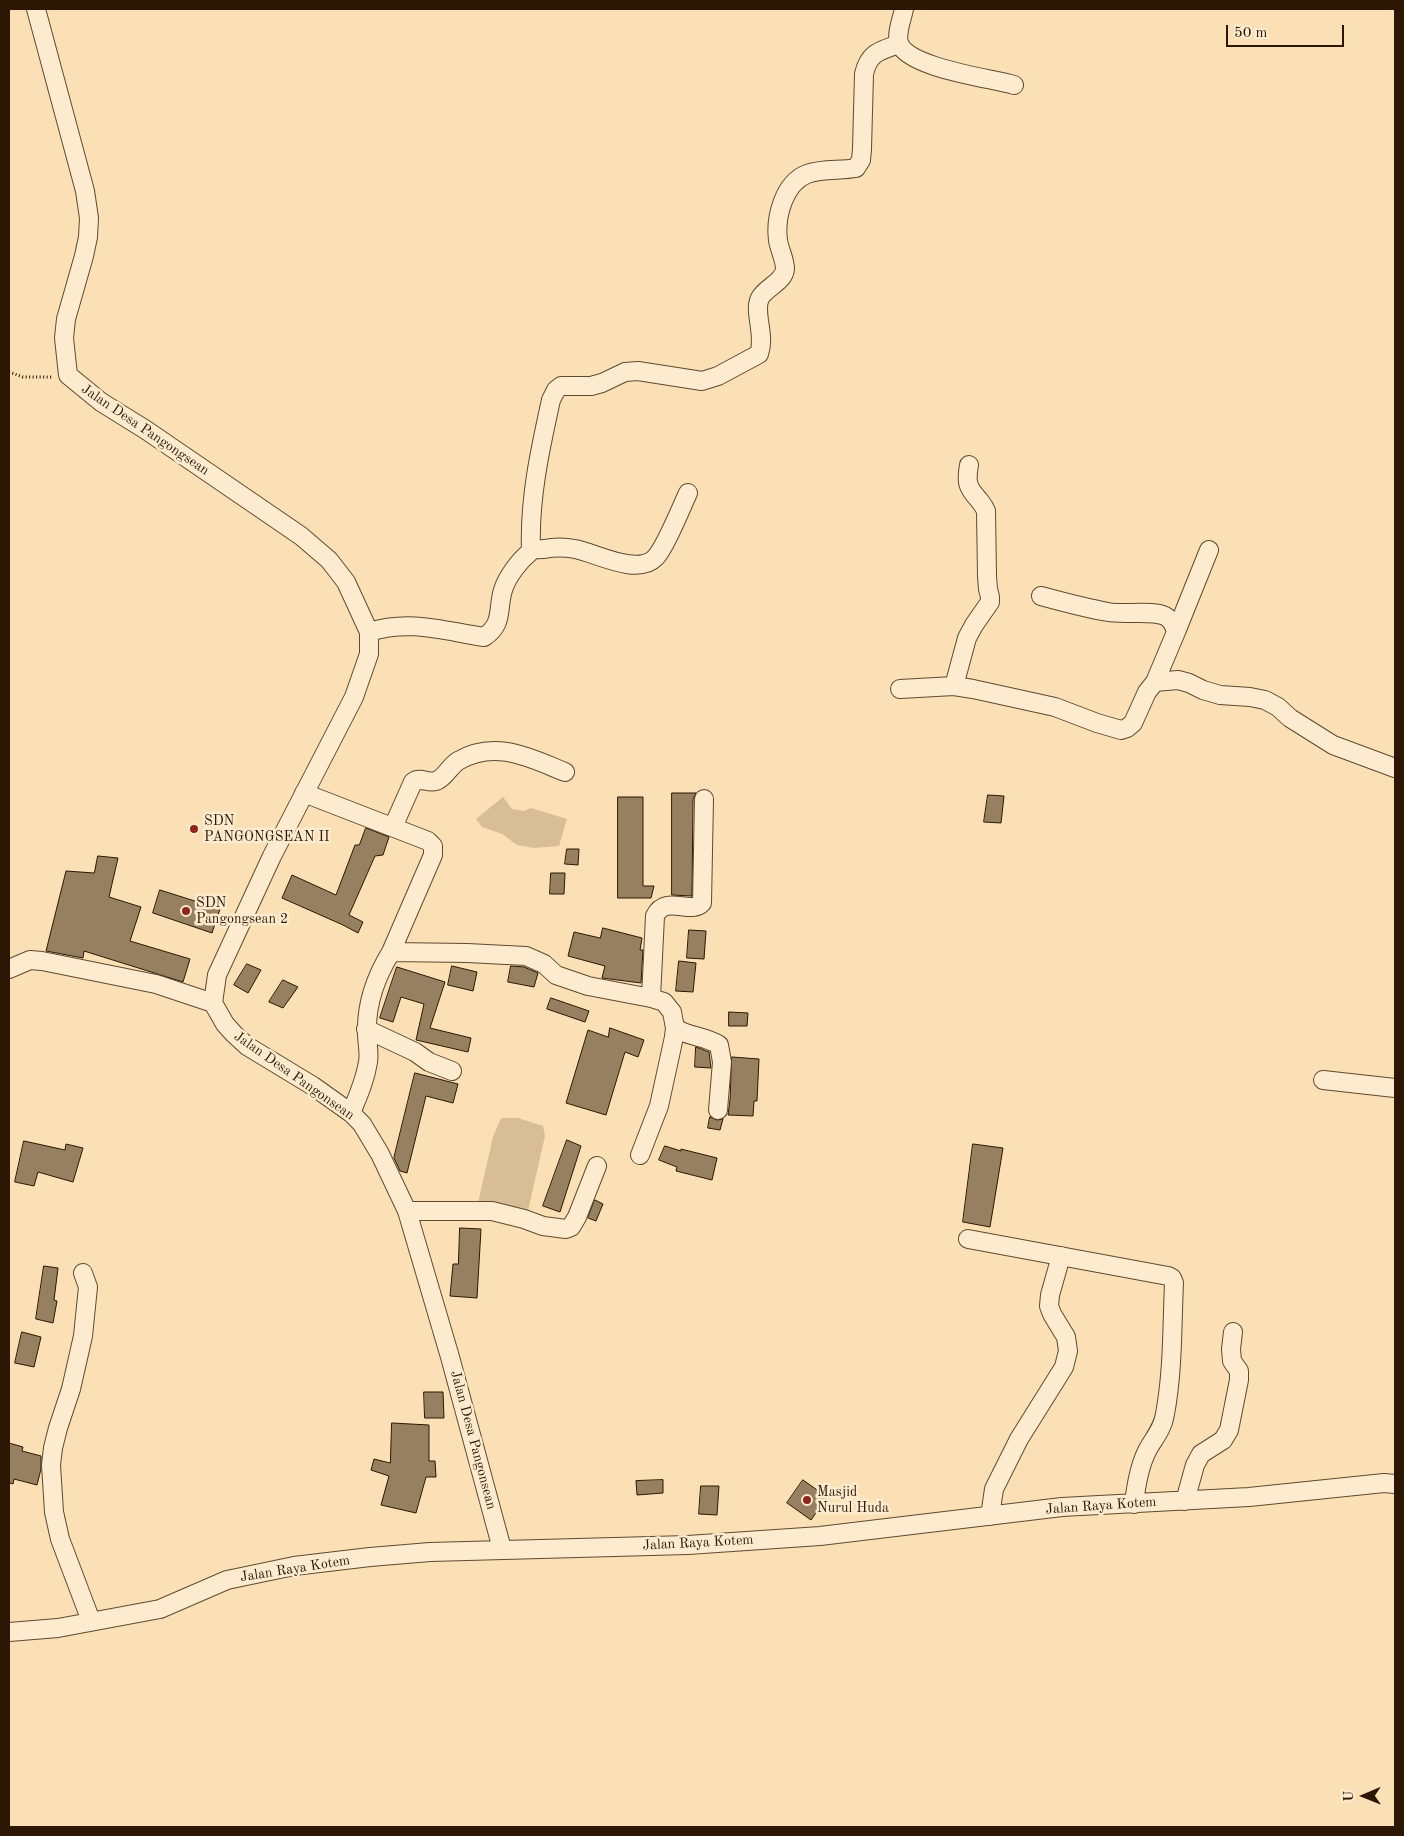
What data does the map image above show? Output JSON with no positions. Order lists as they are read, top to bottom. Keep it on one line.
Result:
{"streets":{"street":["Jalan Desa Pangongsean","Jalan Desa Pangonsean","Jalan Raya Kotem"]},"crossings":[["Jalan Desa Pangonsean","Jalan Raya Kotem"]],"places":["SDN PANGONGSEAN II","SDN Pangongsean 2","Masjid Nurul Huda"],"scale_bar":"50 m","north":"left"}
